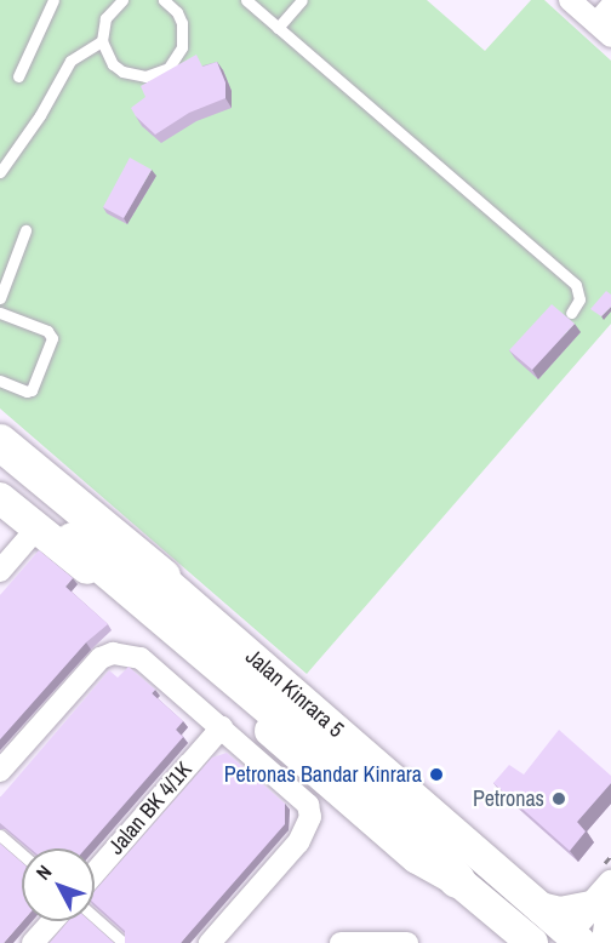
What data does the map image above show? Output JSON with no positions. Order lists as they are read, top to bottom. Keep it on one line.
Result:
{"streets":{"main road":["Jalan Kinrara 5"],"street":["Jalan BK 4/1K"]},"places":["Petronas Bandar Kinrara","Petronas"],"north":"top left"}
